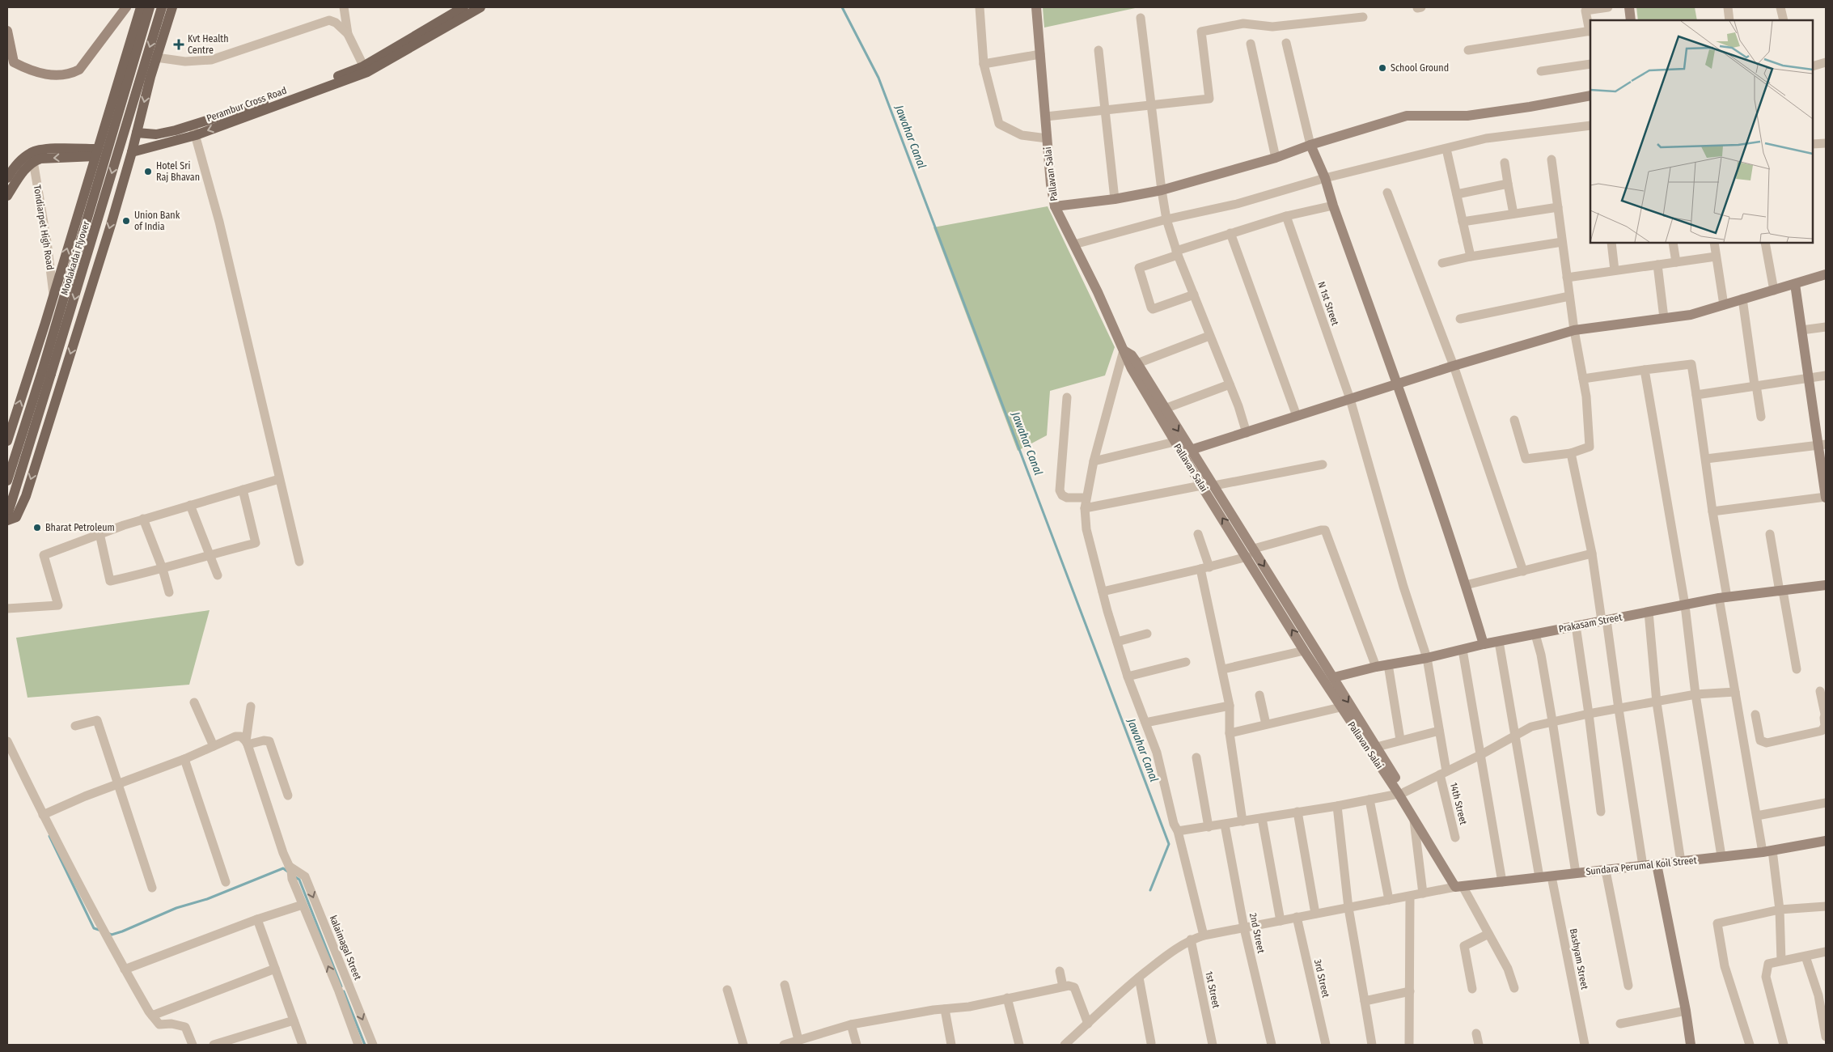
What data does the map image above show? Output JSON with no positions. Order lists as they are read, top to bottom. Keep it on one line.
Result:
{"streets":{"main road":["Perambur Cross Road","Moolakadai Flyover"],"street":["Pallavan Salai","Tondiarpet High Road","N 1st Street","Prakasam Street","14th Street","Sundara Perumal Koil Street","2nd Street","kalaimagal Street","Bashyam Street","3rd Street","1st Street"]},"crossings":[["Pallavan Salai","Sundara Perumal Koil Street"],["N 1st Street","Prakasam Street"],["N 1st Street","14th Street"],["Prakasam Street","14th Street"],["Sundara Perumal Koil Street","Bashyam Street"]],"water":["Jawahar Canal"],"places":{"health":["Kvt Health Centre"],"other":["School Ground","Hotel Sri Raj Bhavan","Union Bank of India","Bharat Petroleum"]}}
